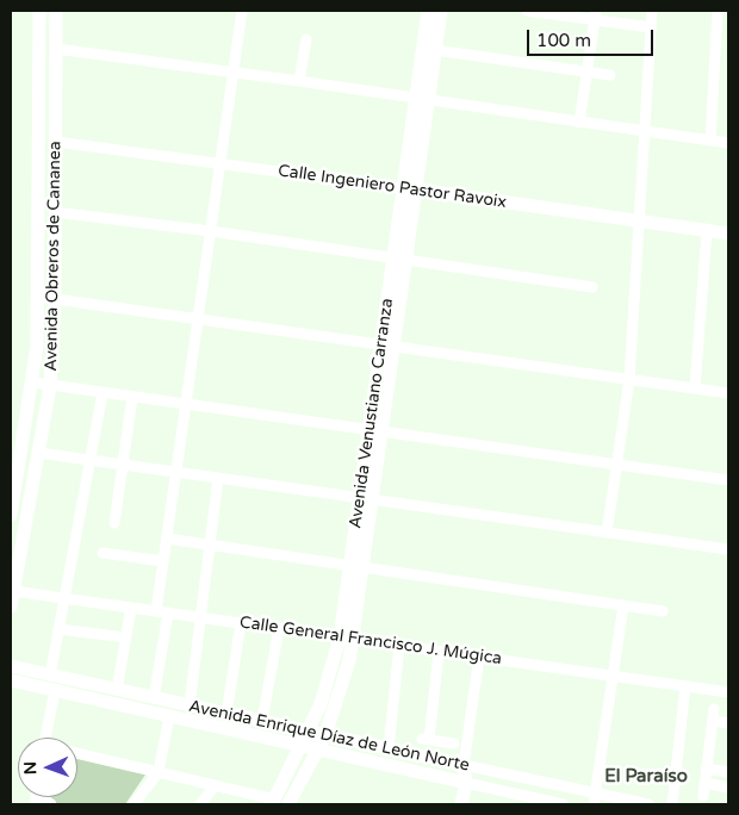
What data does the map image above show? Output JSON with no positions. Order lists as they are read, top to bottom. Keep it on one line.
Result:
{"streets":{"street":["Calle Ingeniero Pastor Ravoix","Avenida Obreros de Cananea","Avenida Venustiano Carranza","Calle General Francisco J. Múgica","Avenida Enrique Díaz de León Norte"]},"crossings":[["Calle Ingeniero Pastor Ravoix","Avenida Obreros de Cananea"],["Calle Ingeniero Pastor Ravoix","Avenida Venustiano Carranza"],["Avenida Obreros de Cananea","Calle General Francisco J. Múgica"],["Avenida Venustiano Carranza","Calle General Francisco J. Múgica"],["Avenida Venustiano Carranza","Avenida Enrique Díaz de León Norte"]],"districts":["El Paraíso"],"scale_bar":"100 m","north":"left"}
